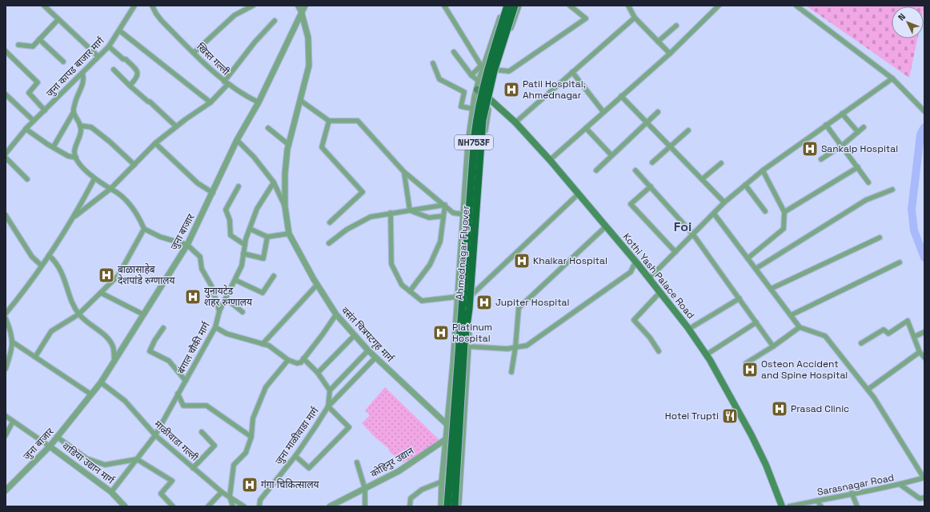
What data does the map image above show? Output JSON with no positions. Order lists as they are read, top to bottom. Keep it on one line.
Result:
{"streets":{"highway":["NH753F","Ahmednagar Flyover"],"main road":["Kothi Yash Palace Road"],"street":["खिस्त गल्ली","जुना कापड बाजार मार्ग","जुना बाजार","वसंत चित्रपटगृह मार्ग","बंगाल चौकी मार्ग","जुना माळीवाडा मार्ग","माळीवाडा गल्ली","कोहिनुर उद्यान","वाडिया उद्यान मार्ग","Sarasnagar Road"]},"crossings":[["खिस्त गल्ली","जुना बाजार"],["जुना बाजार","वसंत चित्रपटगृह मार्ग"],["जुना बाजार","माळीवाडा गल्ली"],["जुना बाजार","वाडिया उद्यान मार्ग"],["बंगाल चौकी मार्ग","माळीवाडा गल्ली"],["बंगाल चौकी मार्ग","वाडिया उद्यान मार्ग"]],"districts":["Foi"],"places":{"hospital":["Patil Hospital, Ahmednagar","Sankalp Hospital","Khalkar Hospital","बाळासाहेब देशपांडे रुग्णालय","युनायटेड शहर रुग्णालय","Jupiter Hospital","Platinum Hospital","Osteon Accident and Spine Hospital","Prasad Clinic","गंगा चिकित्सालय"],"restaurant":["Hotel Trupti"]},"north":"top left"}
